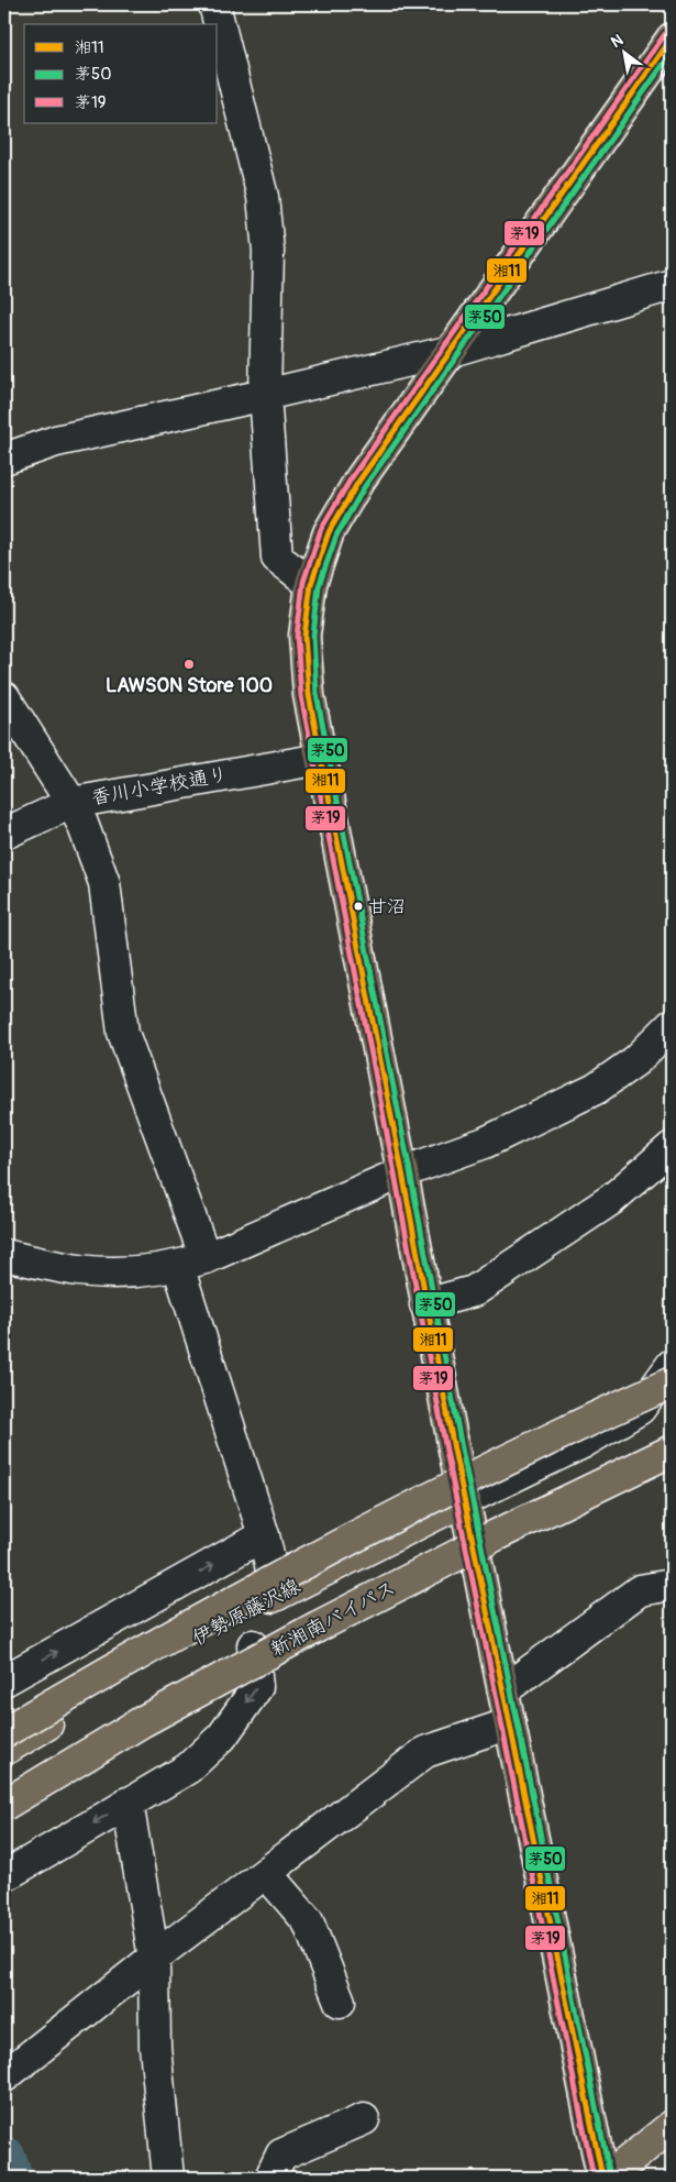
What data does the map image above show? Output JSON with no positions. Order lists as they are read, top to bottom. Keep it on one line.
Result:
{"streets":{"main road":["伊勢原藤沢線","新湘南バイパス"],"street":["香川小学校通り"]},"places":["LAWSON Store 100","甘沼"],"lines":["transit line 茅19","transit line 湘11","transit line 茅50"],"legend":["湘11","茅50","茅19"],"north":"top left"}
